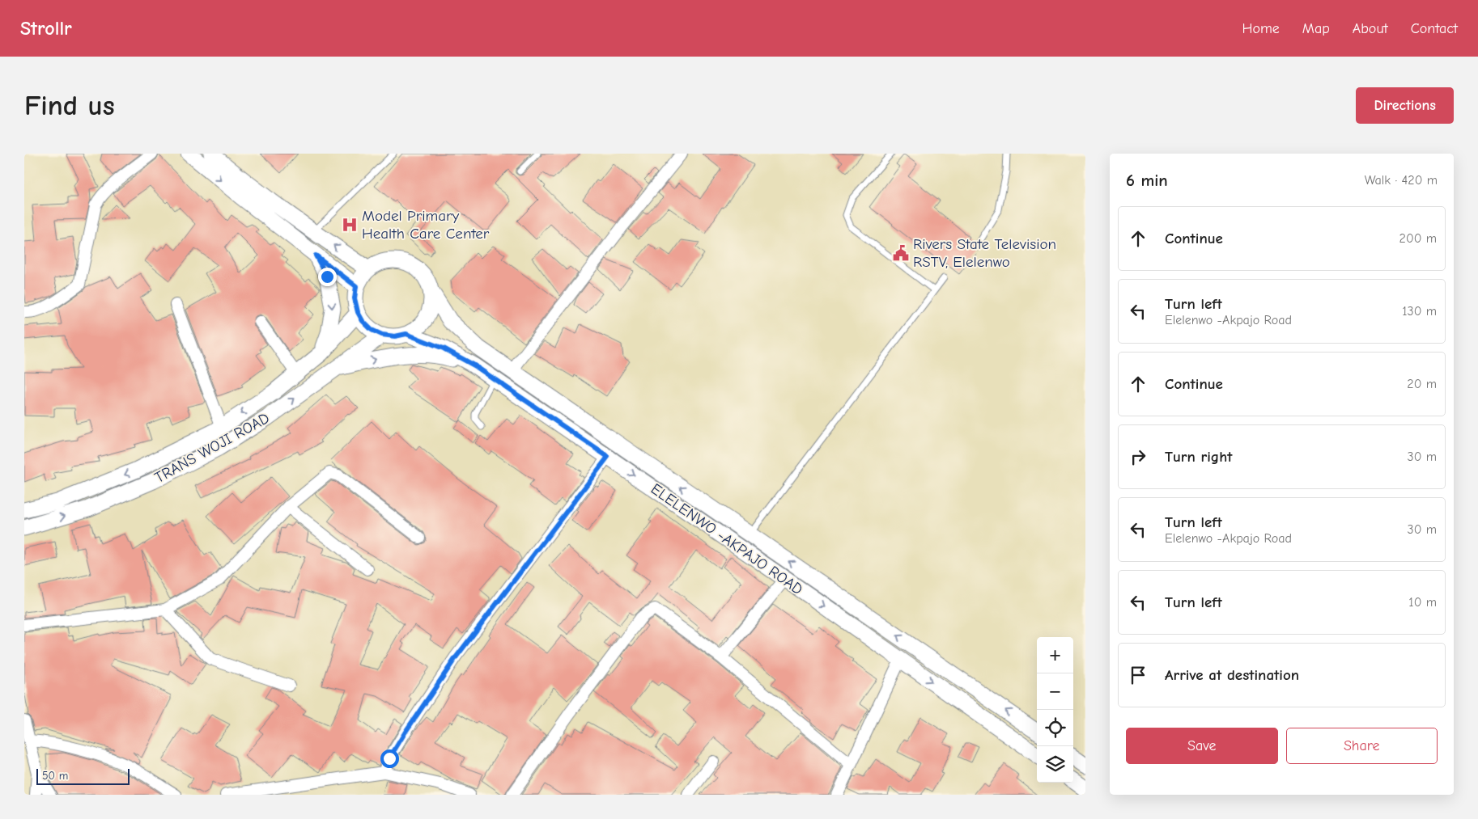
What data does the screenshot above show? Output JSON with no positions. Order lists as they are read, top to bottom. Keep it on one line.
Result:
{"streets":{"main road":["TRANS WOJI ROAD","ELELENWO -AKPAJO ROAD"]},"crossings":[["TRANS WOJI ROAD","ELELENWO -AKPAJO ROAD"]],"places":{"hospital":["Model Primary Health Care Center"],"public building":["Rivers State Television RSTV, Elelenwo"]},"scale_bar":"50 m","page":{"header":"Strollr","nav":["Home","Map","About","Contact"],"buttons":["Directions",["Save","Share"]],"title":"Find us","heading":["6 min","Walk · 420 m"],"list":[["Continue","200 m"],["Turn left","Elelenwo -Akpajo Road","130 m"],["Continue","20 m"],["Turn right","30 m"],["Turn left","Elelenwo -Akpajo Road","30 m"],["Turn left","10 m"],"Arrive at destination"],"map_buttons":["+","−"],"scale":"50 m"}}
